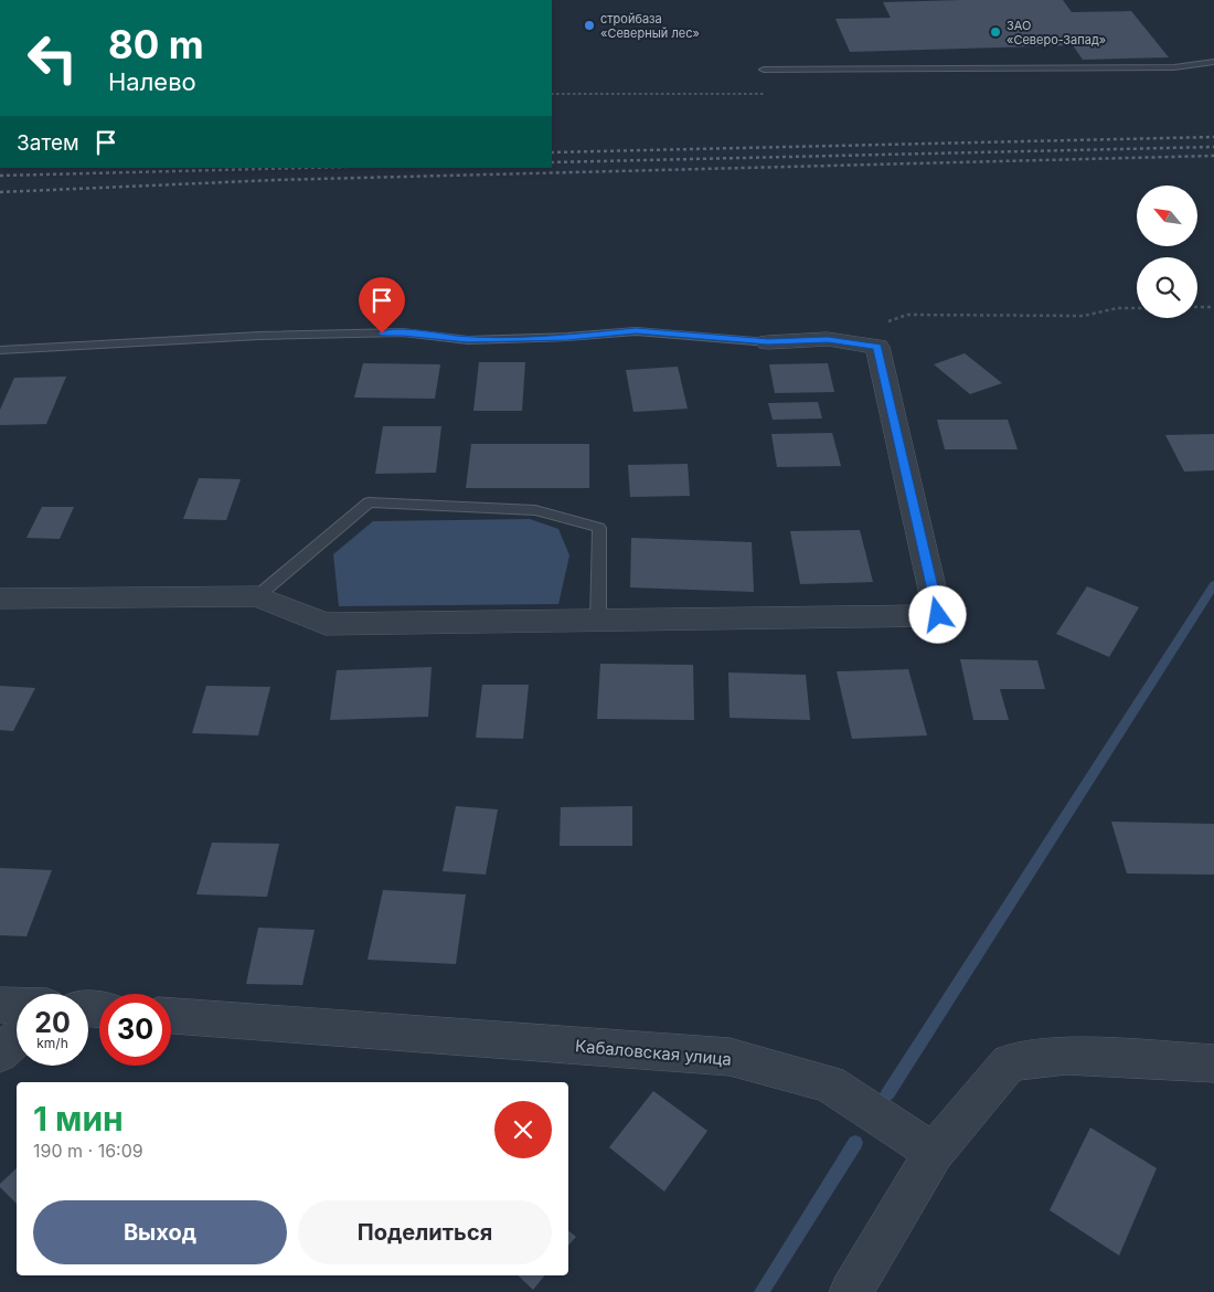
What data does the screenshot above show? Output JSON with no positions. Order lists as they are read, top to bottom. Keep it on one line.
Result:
{"streets":{"street":["Кабаловская улица"]},"places":["стройбаза «Северный лес»","ЗАО «Северо-Запад»"],"north":"top left","page":{"turn":["80 m","Налево"],"then":"Затем","speed":"20 km/h","limit":"30","heading":["1 мин","190 m · 16:09"],"buttons":["Выход","Поделиться"]}}
